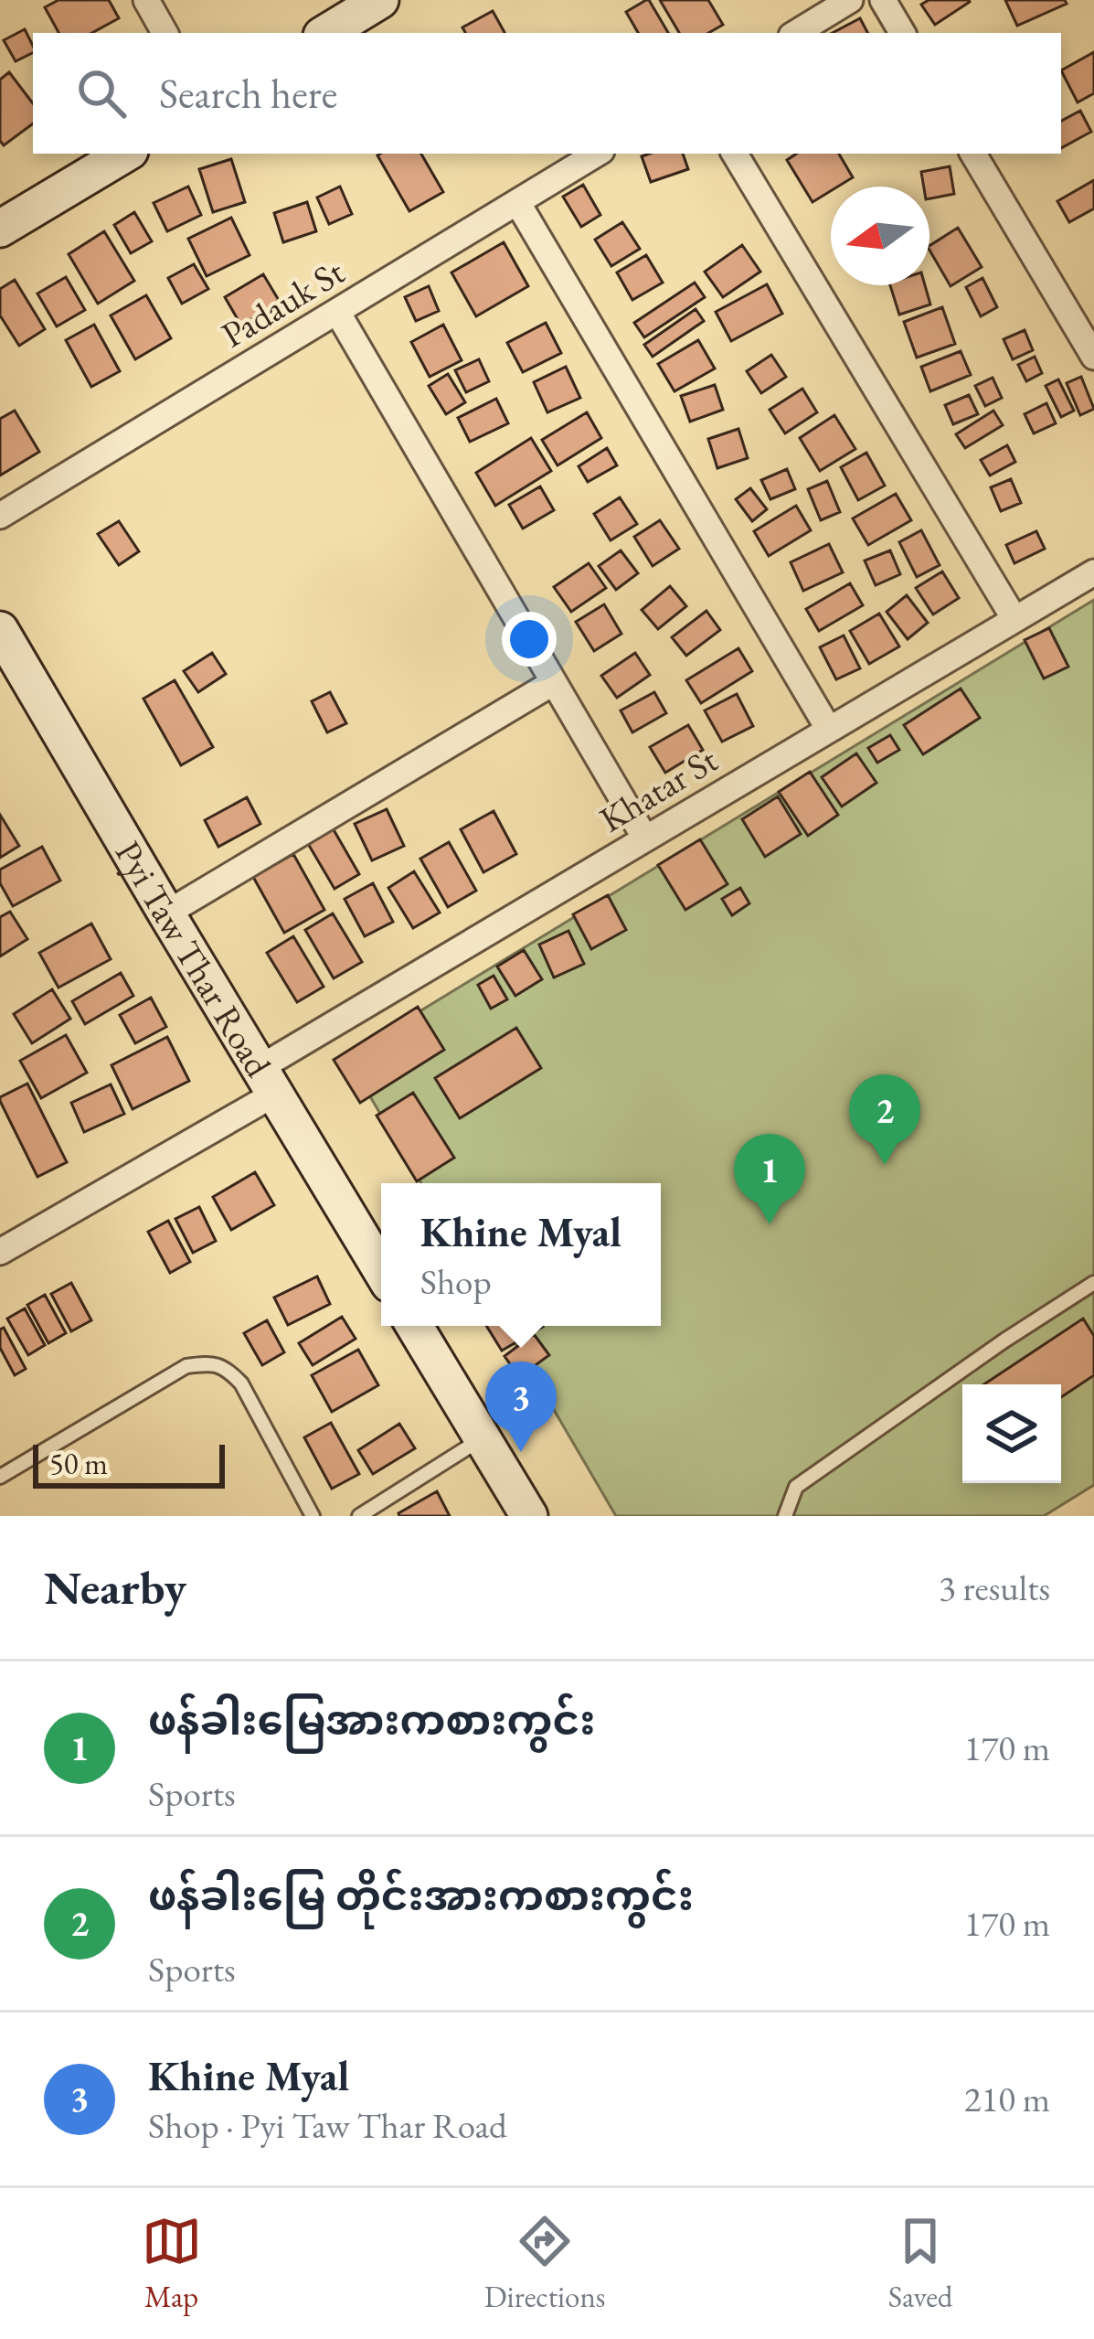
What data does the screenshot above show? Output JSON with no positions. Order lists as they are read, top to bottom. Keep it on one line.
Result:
{"streets":{"street":["Padauk St","Khatar St","Pyi Taw Thar Road"]},"crossings":[["Khatar St","Pyi Taw Thar Road"]],"scale_bar":"50 m","north":"left","page":{"search":"Search here","pins":["2","1","3"],"popup":["Khine Myal","Shop"],"scale":"50 m","heading":["Nearby","3 results"],"list":[{"mark":"1","name":"ဖန်ခါးမြေအားကစားကွင်း","note":"Sports","value":"170 m"},{"mark":"2","name":"ဖန်ခါးမြေ တိုင်းအားကစားကွင်း","note":"Sports","value":"170 m"},{"mark":"3","name":"Khine Myal","note":"Shop · Pyi Taw Thar Road","value":"210 m"}],"nav":["Map","Directions","Saved"]}}
